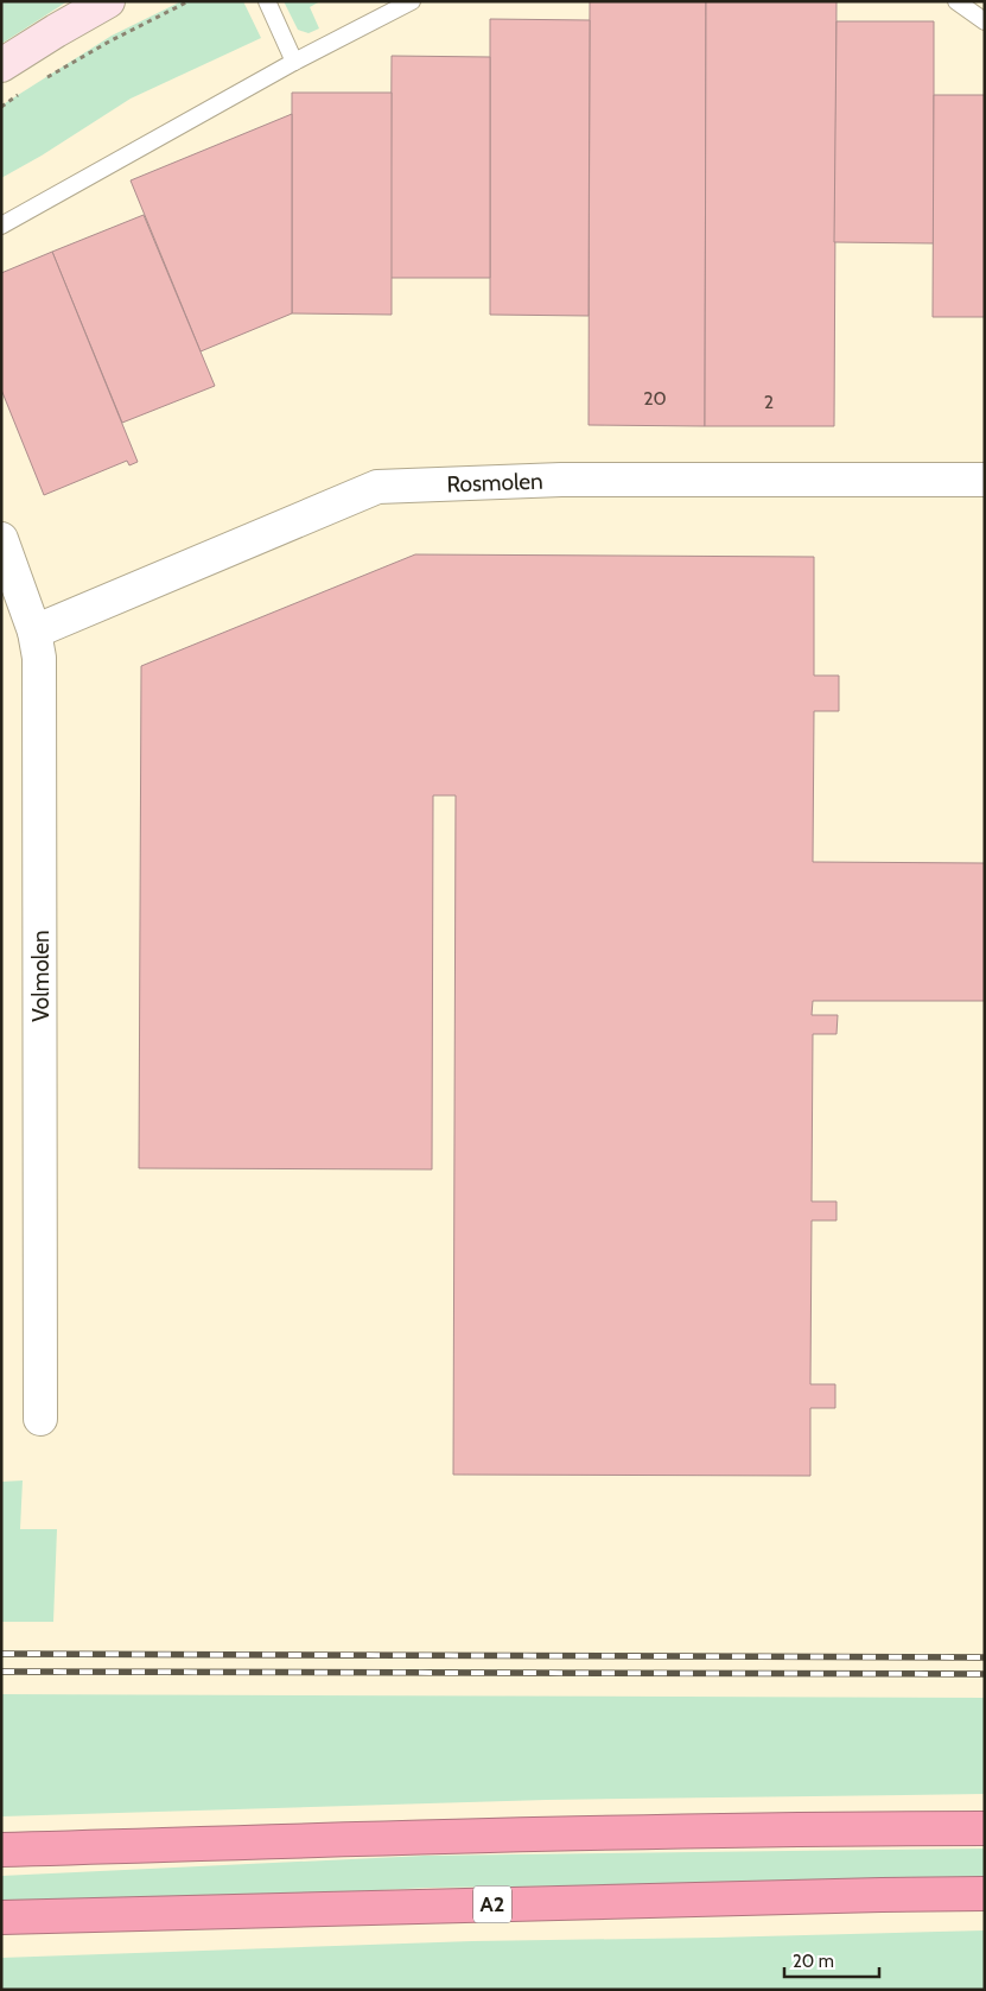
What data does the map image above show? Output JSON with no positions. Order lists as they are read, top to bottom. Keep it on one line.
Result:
{"streets":{"highway":["A2"],"street":["Rosmolen","Volmolen"]},"crossings":[["Rosmolen","Volmolen"]],"house_numbers":["20","2"],"scale_bar":"20 m"}
